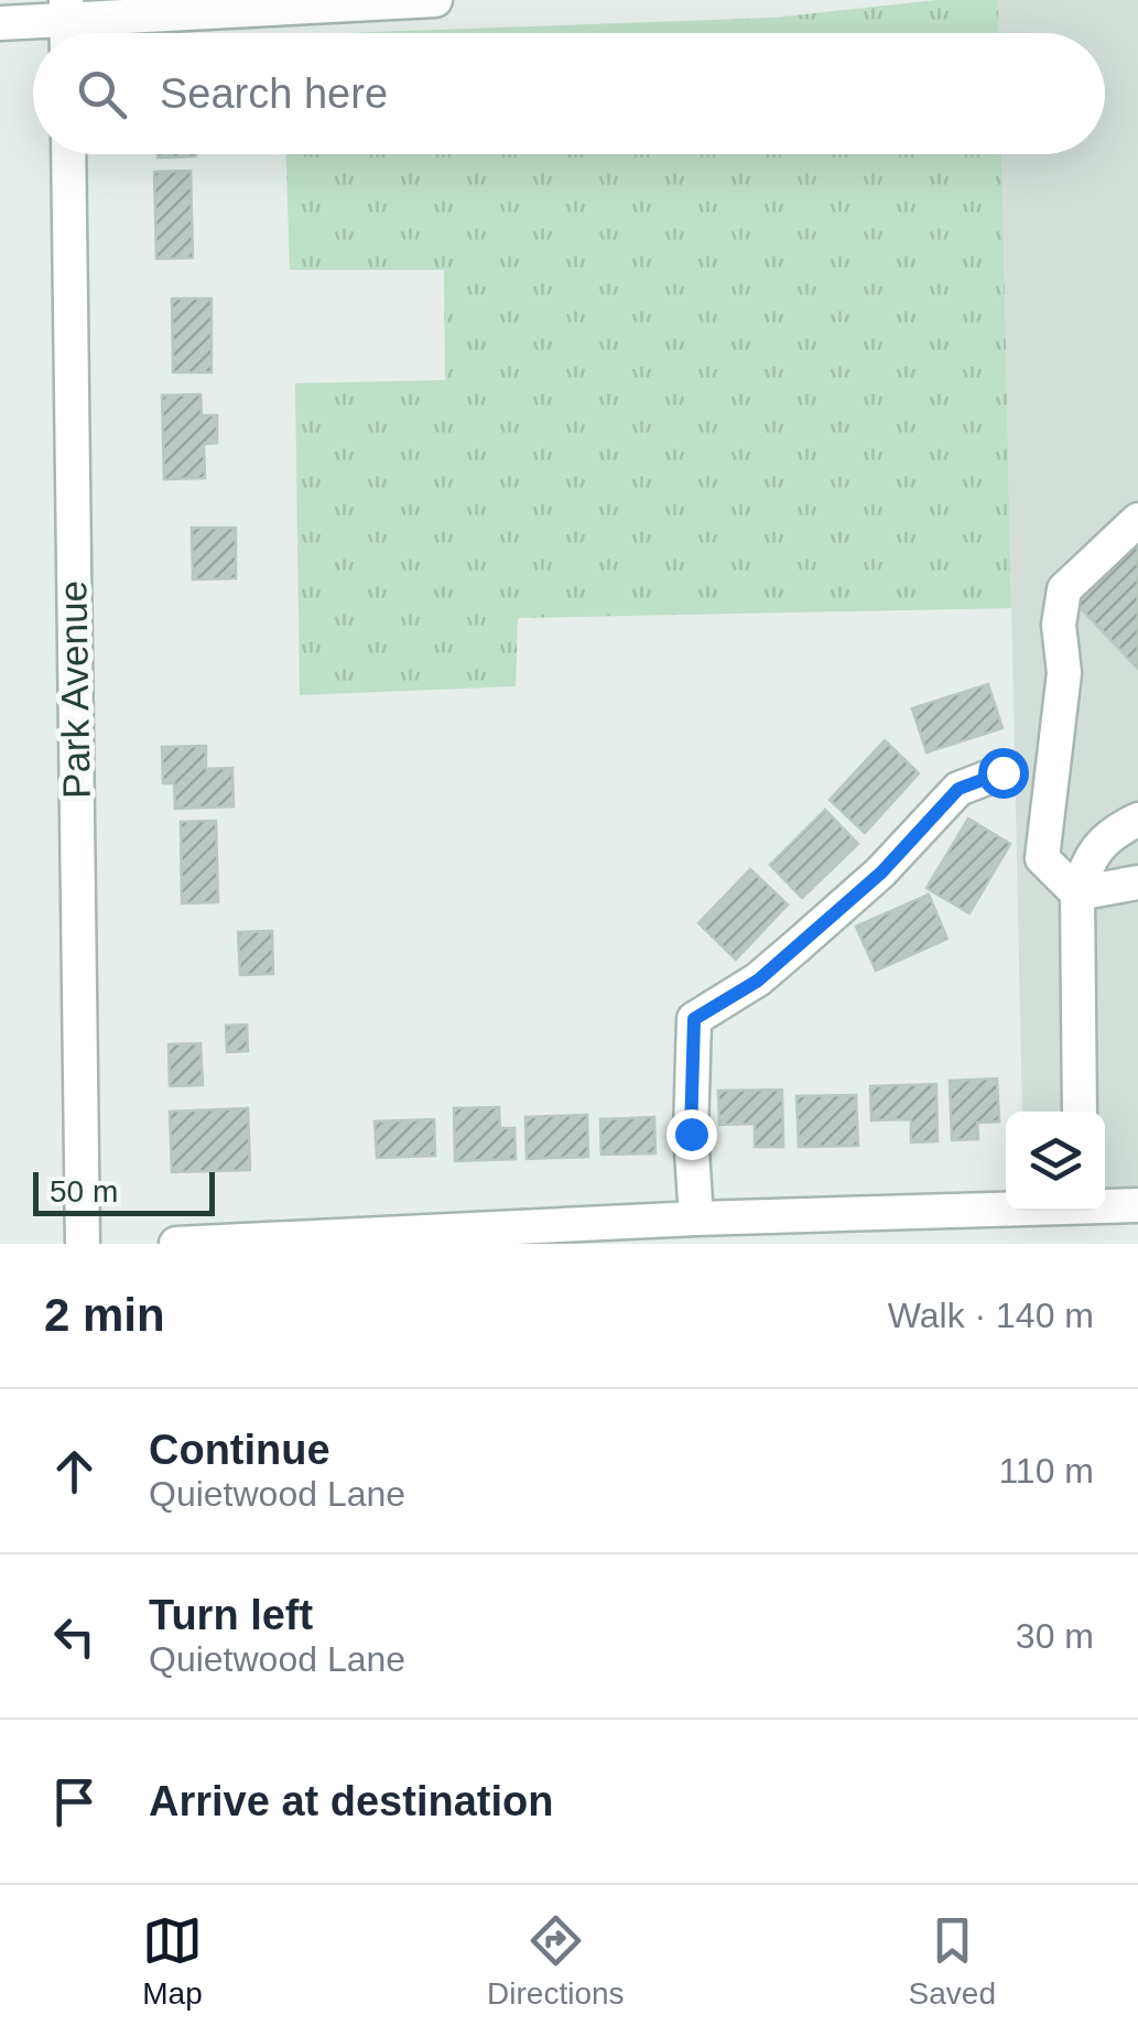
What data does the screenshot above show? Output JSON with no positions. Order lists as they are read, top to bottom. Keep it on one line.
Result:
{"streets":{"street":["Park Avenue"]},"scale_bar":"50 m","page":{"search":"Search here","scale":"50 m","heading":["2 min","Walk · 140 m"],"list":[["Continue","Quietwood Lane","110 m"],["Turn left","Quietwood Lane","30 m"],"Arrive at destination"],"nav":["Map","Directions","Saved"]}}
